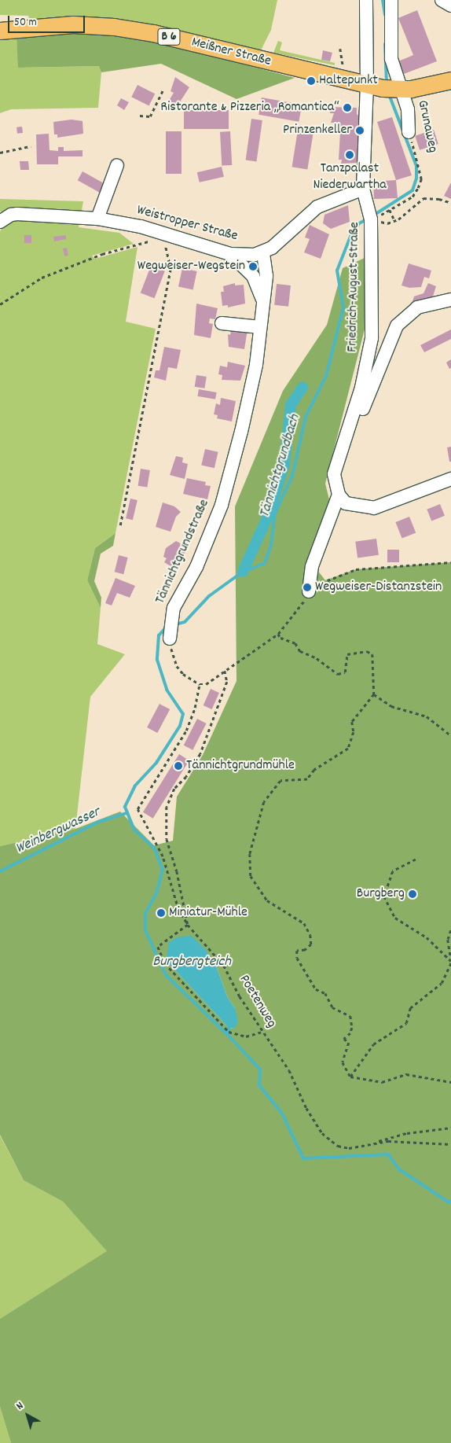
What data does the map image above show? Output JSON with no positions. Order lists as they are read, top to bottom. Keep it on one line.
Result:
{"streets":{"main road":["B 6","Meißner Straße"],"street":["Grunaweg","Weistropper Straße","Friedrich-August-Straße","Tännichtgrundstraße"],"path":["Poetenweg"]},"crossings":[["B 6","Meißner Straße"],["Meißner Straße","Grunaweg"],["Grunaweg","Friedrich-August-Straße"],["Weistropper Straße","Tännichtgrundstraße"]],"water":["Tännichtgrundbach","Weinbergwasser","Burgbergteich"],"places":["Haltepunkt","Ristorante & Pizzeria „Romantica“","Prinzenkeller","Tanzpalast Niederwartha","Wegweiser-Wegstein","Wegweiser-Distanzstein","Tännichtgrundmühle","Burgberg","Miniatur-Mühle"],"scale_bar":"50 m","north":"top left"}
